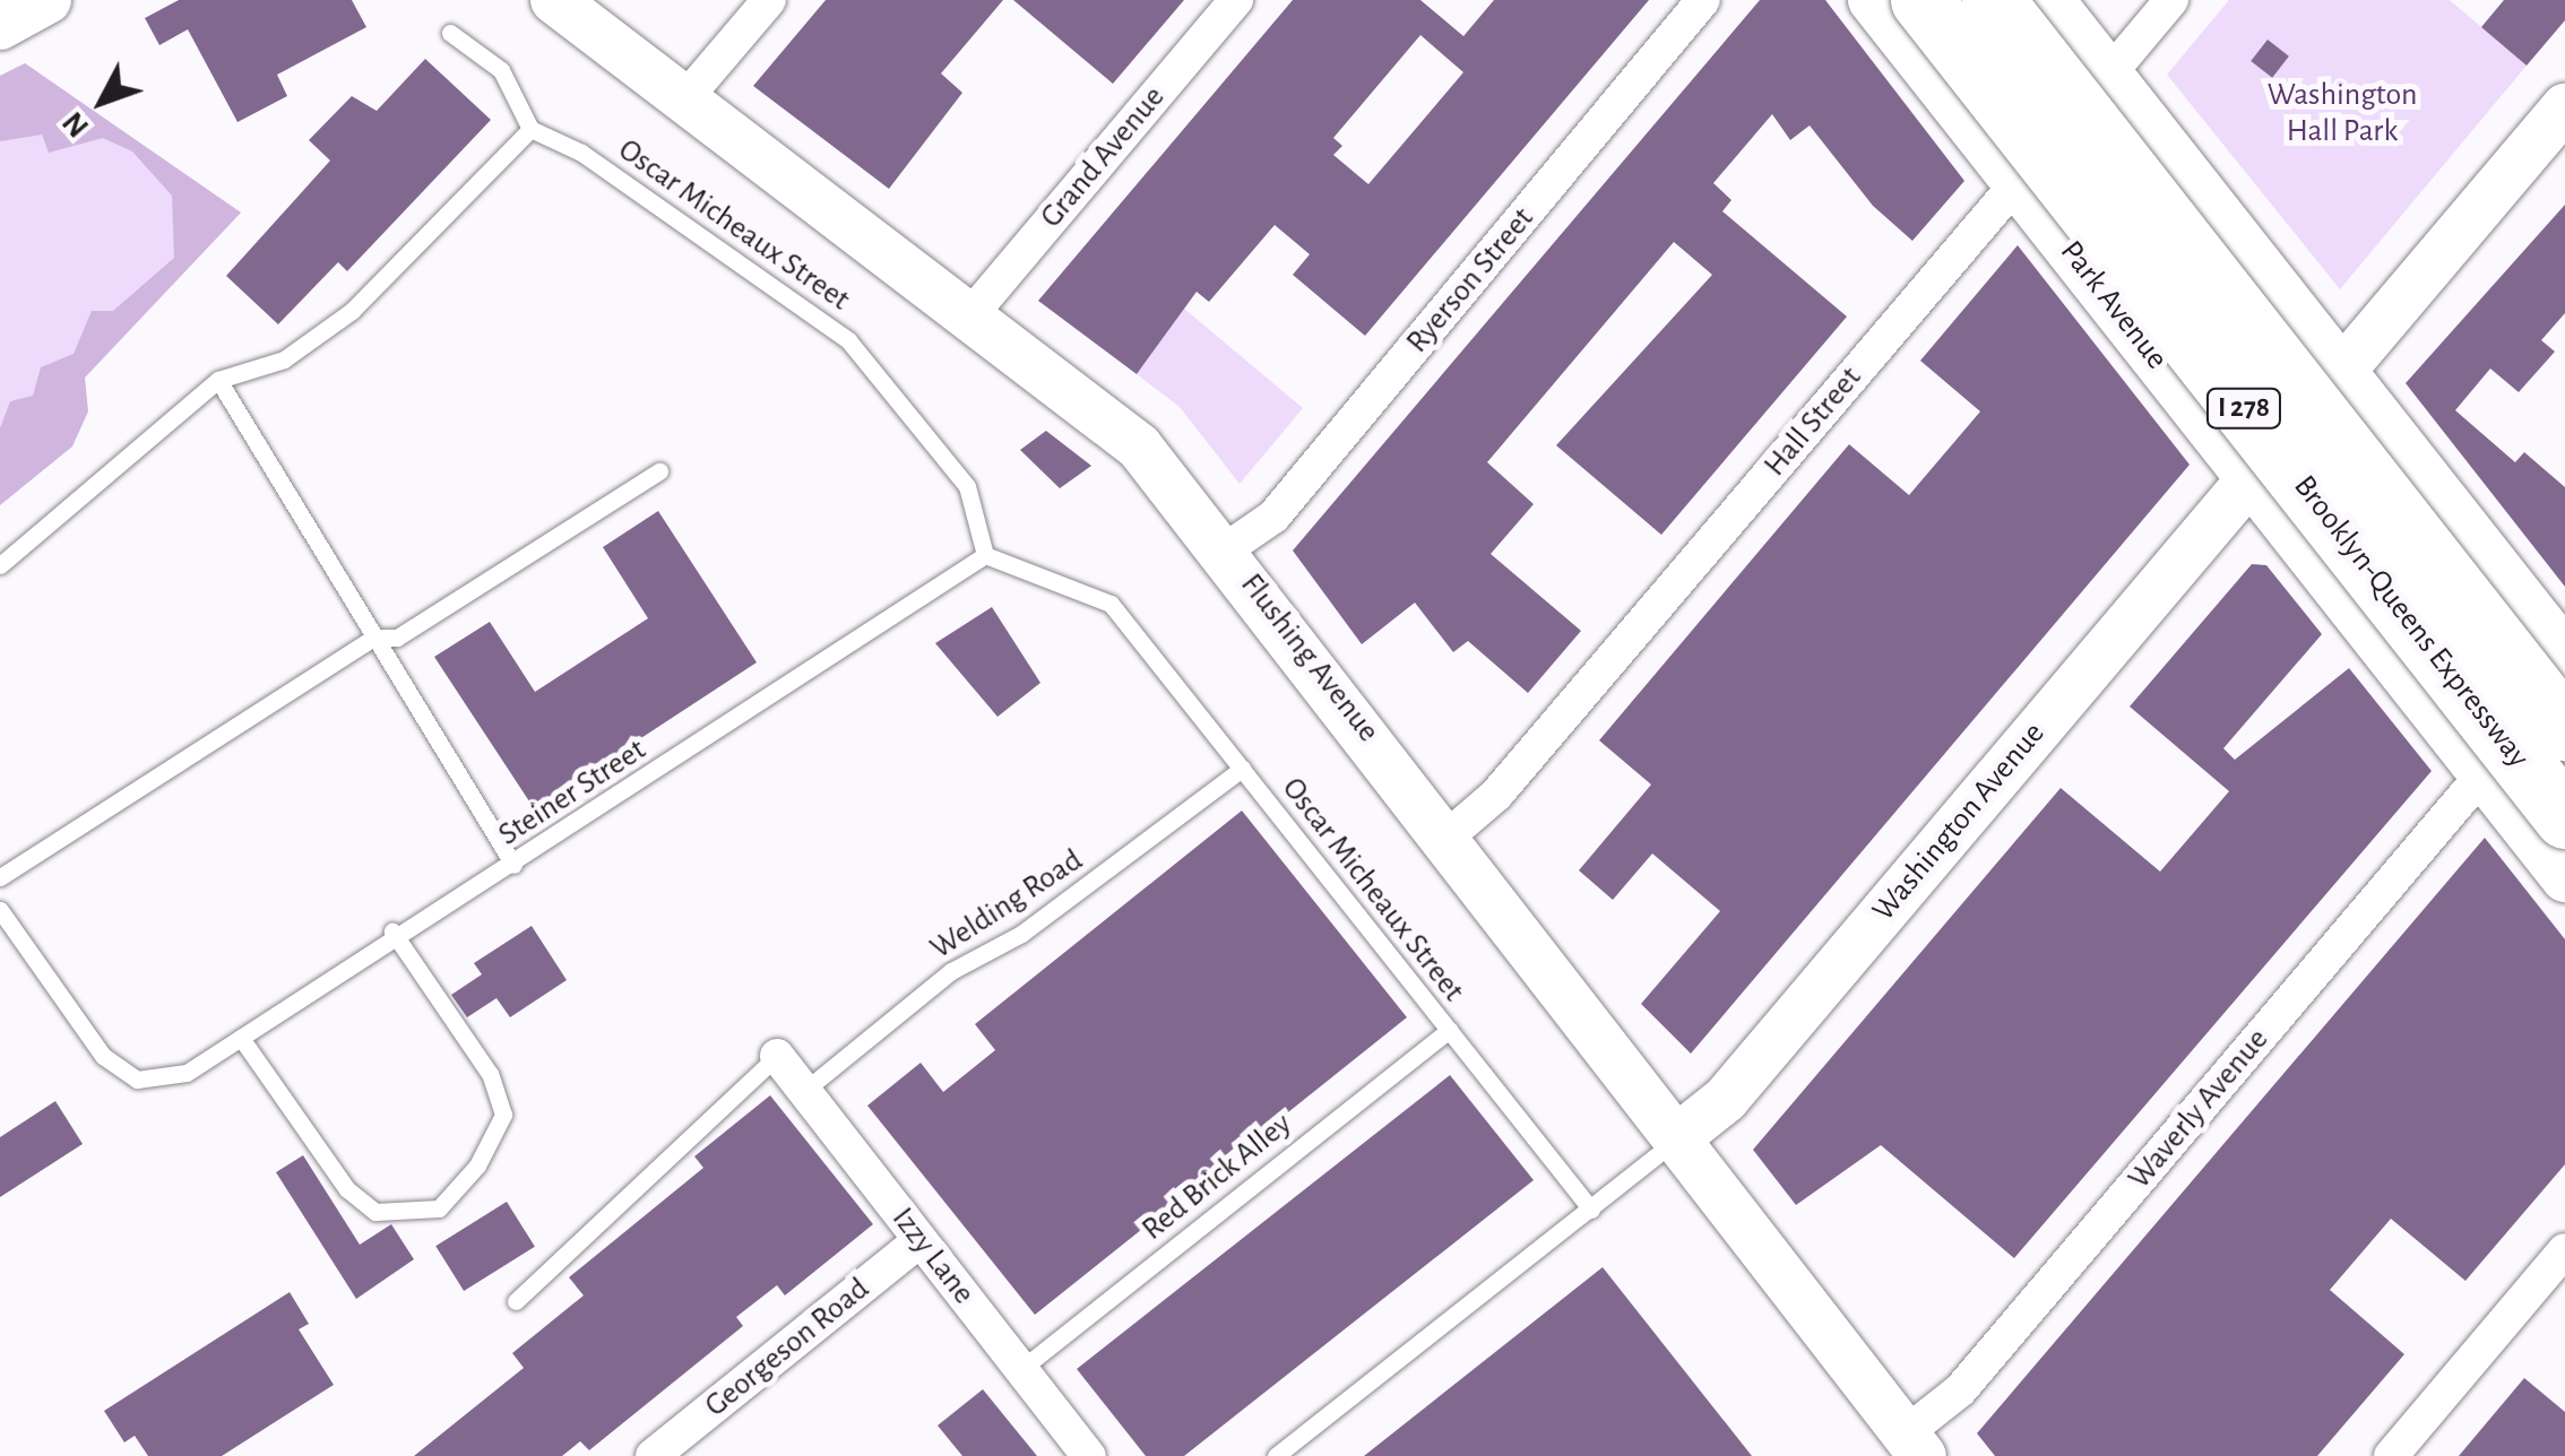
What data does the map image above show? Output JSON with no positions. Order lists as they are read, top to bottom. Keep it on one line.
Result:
{"streets":{"highway":["I 278","Brooklyn-Queens Expressway"],"main road":["Park Avenue","Flushing Avenue","Washington Avenue"],"street":["Grand Avenue","Ryerson Street","Hall Street","Waverly Avenue","Izzy Lane","Georgeson Road"],"lane":["Oscar Micheaux Street","Steiner Street","Welding Road","Red Brick Alley"]},"crossings":[["Grand Avenue","Flushing Avenue"],["Oscar Micheaux Street","Steiner Street"],["Oscar Micheaux Street","Washington Avenue"],["Oscar Micheaux Street","Welding Road"],["Oscar Micheaux Street","Red Brick Alley"],["Ryerson Street","Flushing Avenue"],["Park Avenue","Hall Street"],["Park Avenue","Washington Avenue"],["Park Avenue","Waverly Avenue"],["Hall Street","Flushing Avenue"],["Flushing Avenue","Washington Avenue"],["Flushing Avenue","Waverly Avenue"],["Welding Road","Izzy Lane"],["Red Brick Alley","Izzy Lane"],["Izzy Lane","Georgeson Road"]],"parks":["Washington Hall Park"],"north":"bottom left"}
